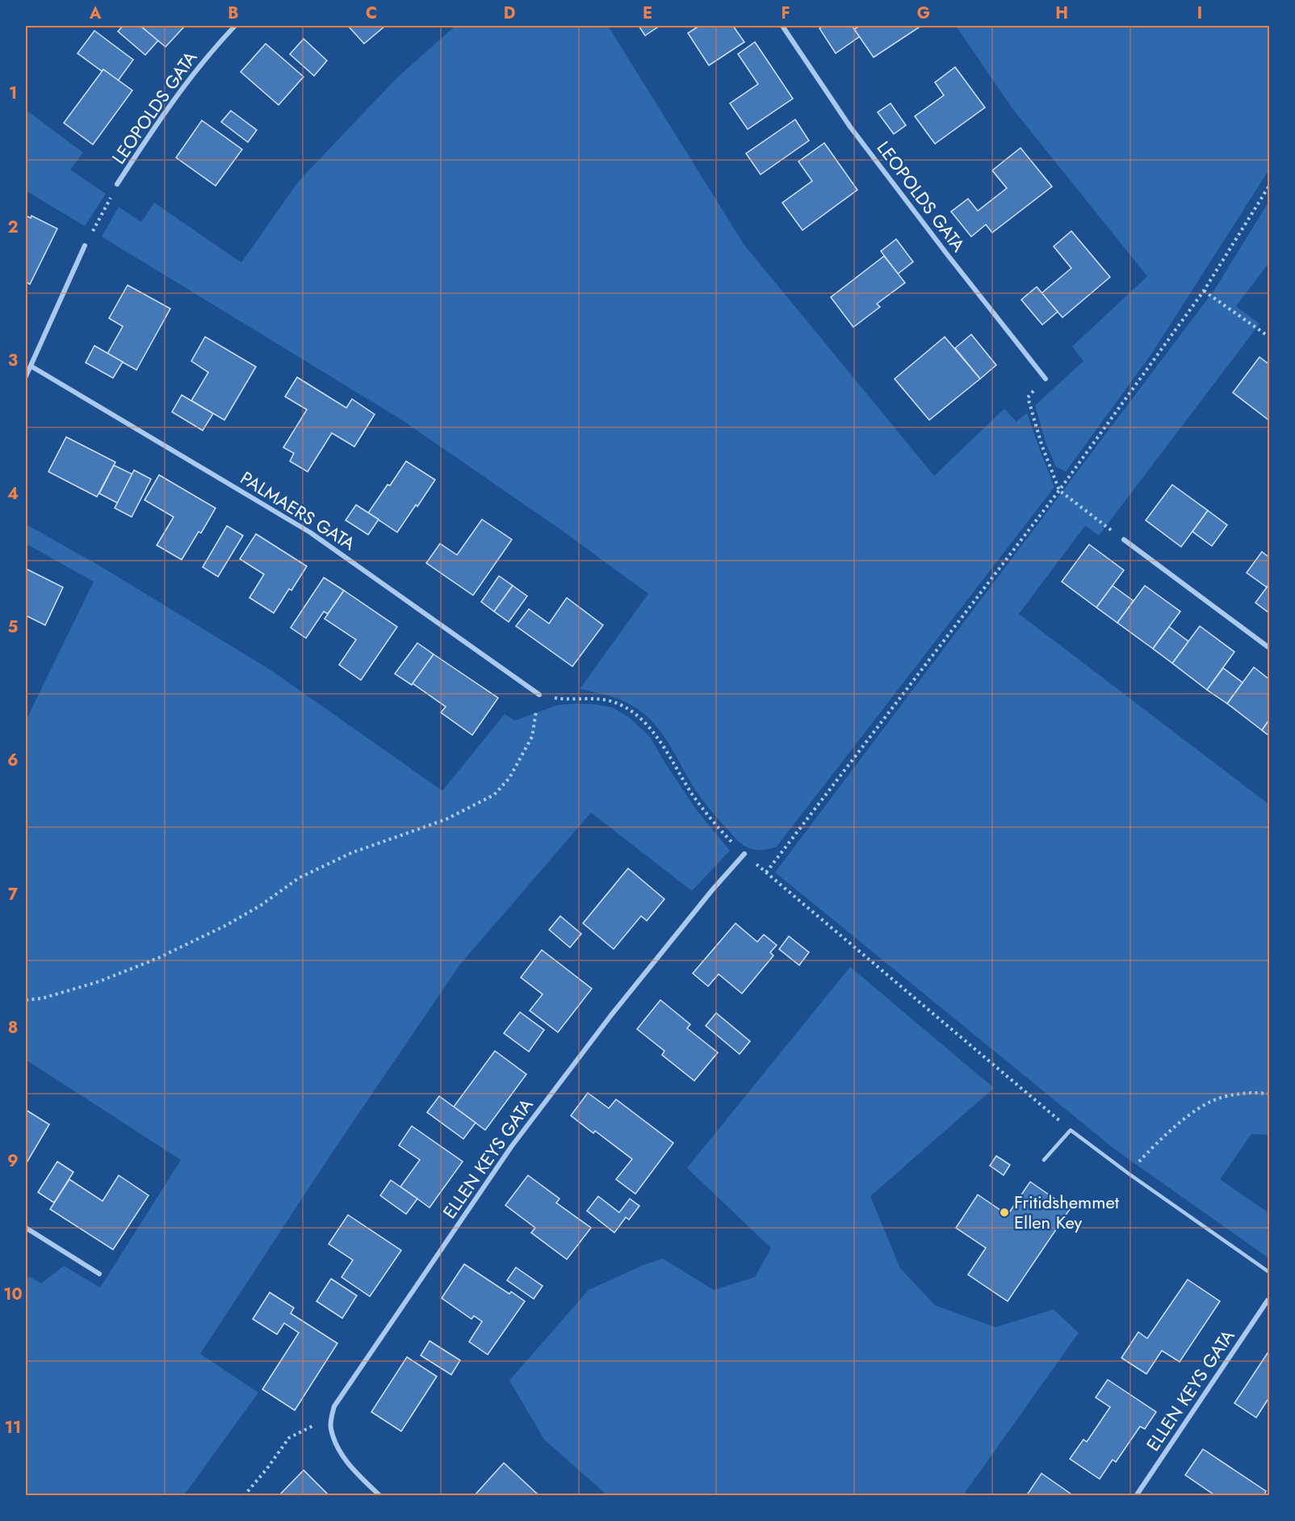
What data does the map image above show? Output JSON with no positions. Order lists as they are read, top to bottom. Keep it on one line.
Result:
{"streets":{"street":["LEOPOLDS GATA","PALMAERS GATA","ELLEN KEYS GATA"]},"places":["Fritidshemmet Ellen Key"],"grid":{"columns":["A","B","C","D","E","F","G","H","I"],"rows":["1","2","3","4","5","6","7","8","9","10","11"]}}
